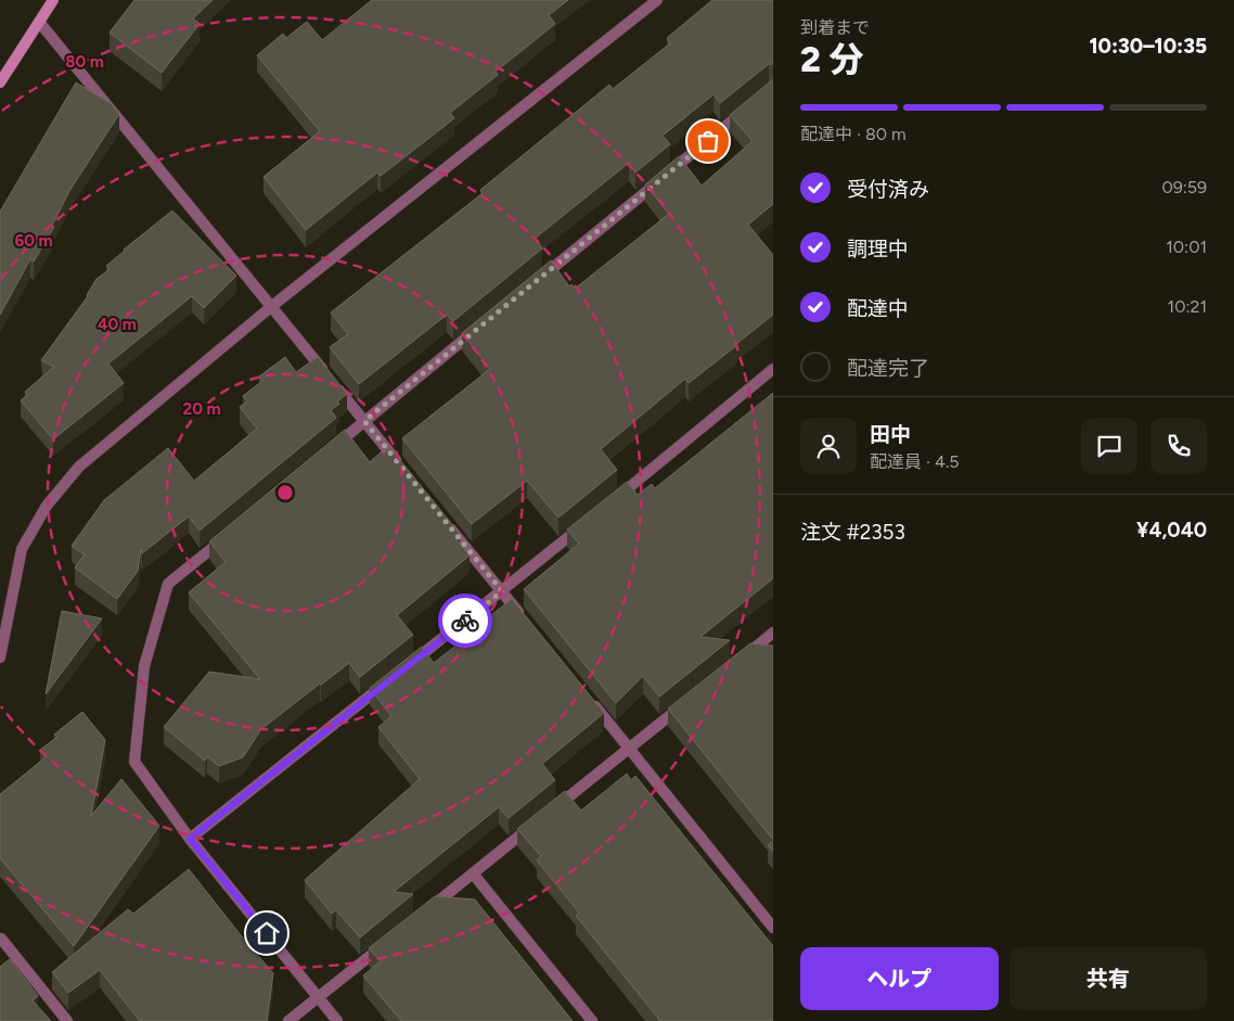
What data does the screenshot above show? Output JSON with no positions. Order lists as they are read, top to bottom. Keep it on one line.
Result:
{"page":{"heading":["2 分","到着まで","10:30–10:35"],"panel":["田中","配達員 · 4.5","注文 #2353","¥4,040"],"bar":"配達中 · 80 m","list":[["受付済み","09:59"],["調理中","10:01"],["配達中","10:21"],"配達完了"],"buttons":["ヘルプ","共有"]},"rings":["80 m","60 m","40 m","20 m"]}
